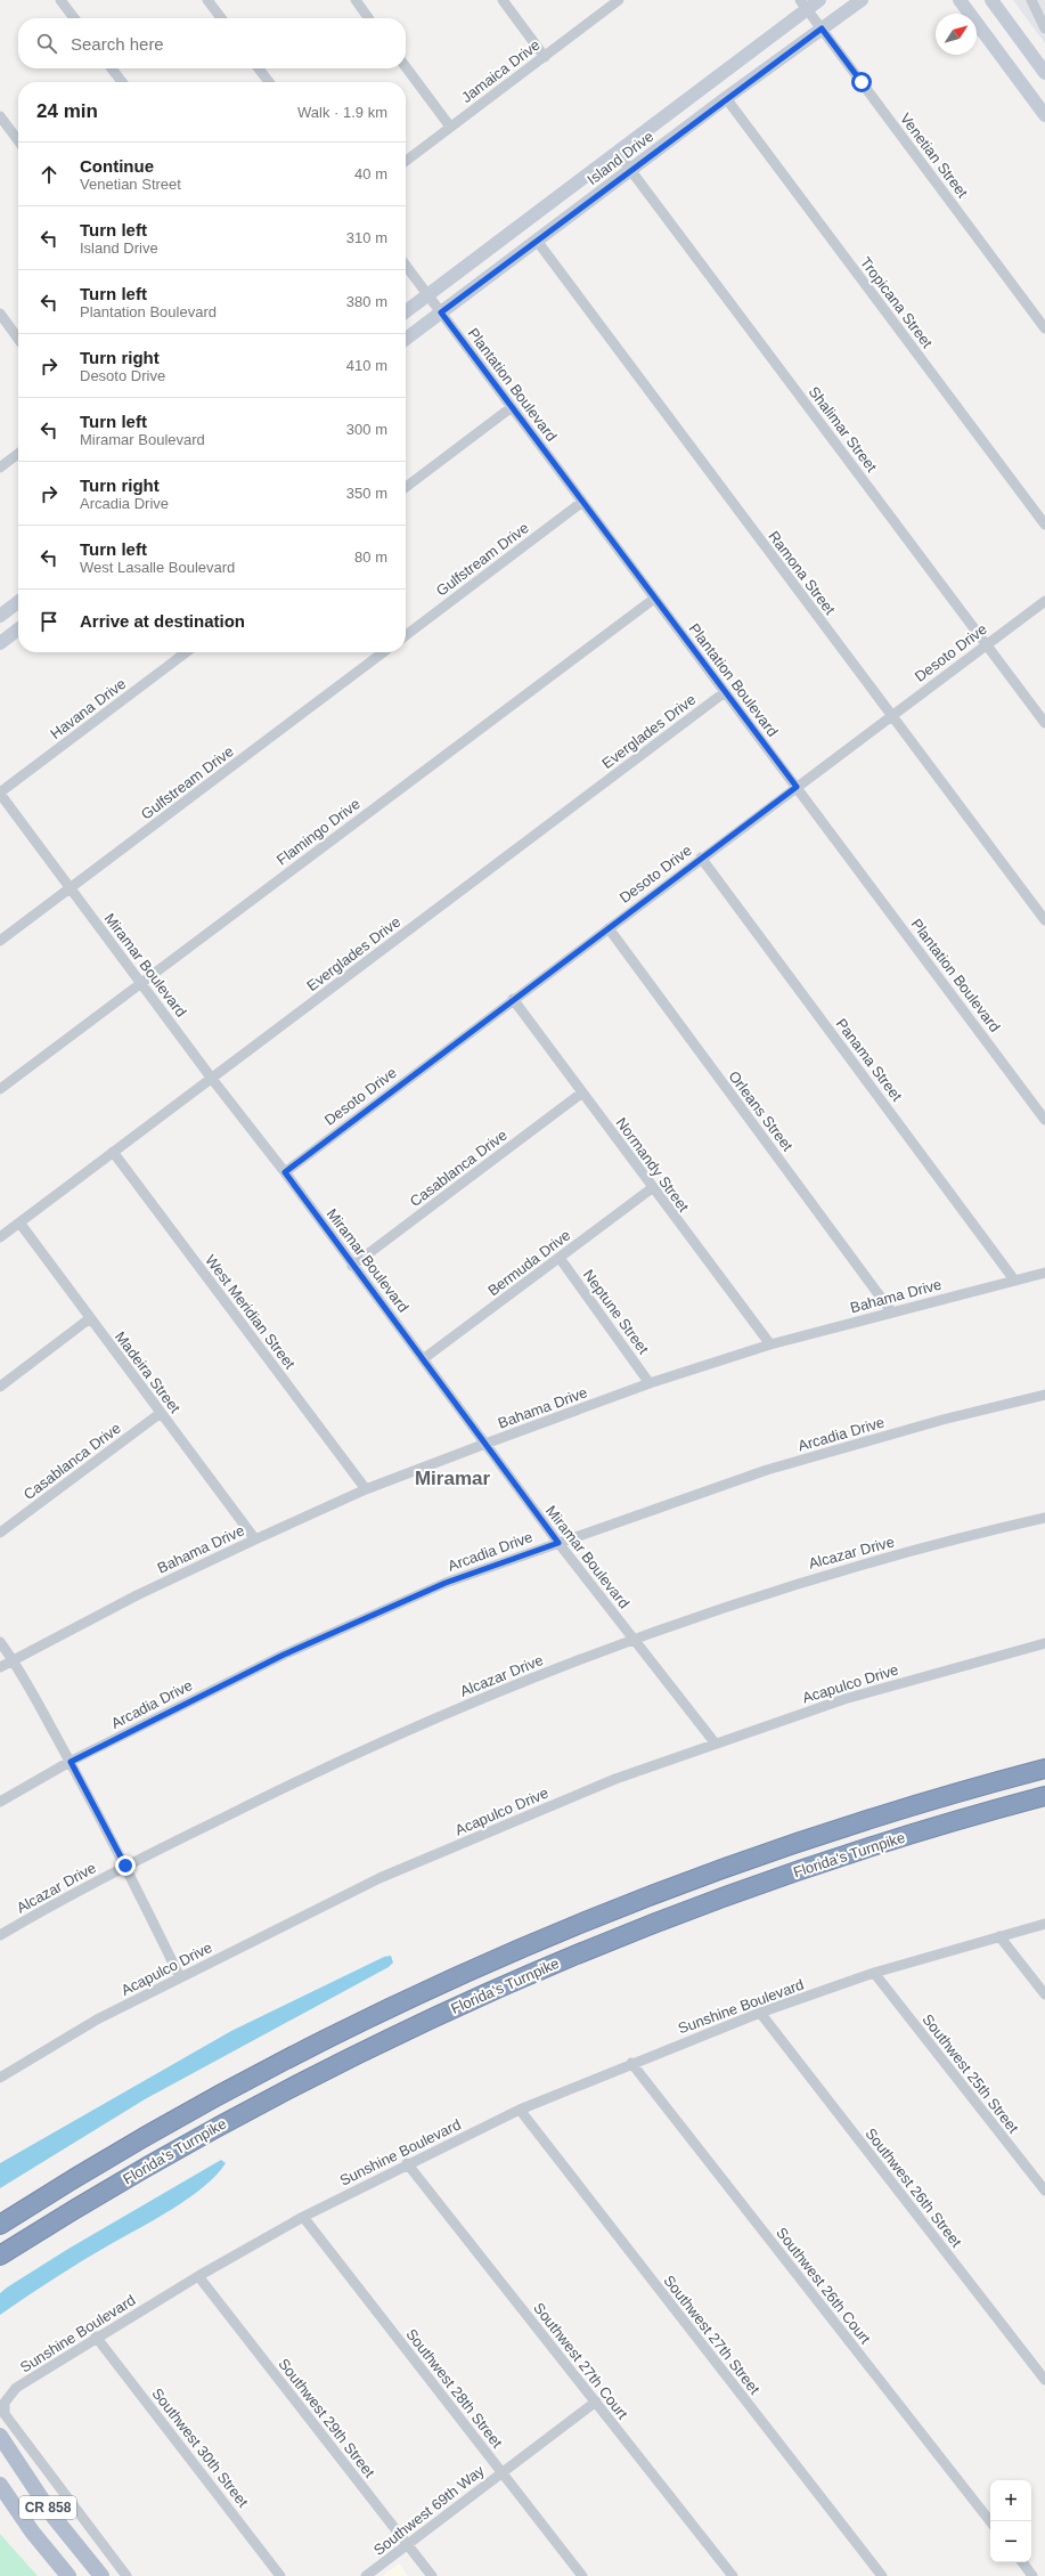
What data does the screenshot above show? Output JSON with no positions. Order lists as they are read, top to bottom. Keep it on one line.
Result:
{"streets":{"highway":["Florida's Turnpike"],"main road":["CR 858"],"street":["Jamaica Drive","Venetian Street","Island Drive","Tropicana Street","Plantation Boulevard","Shalimar Street","Gulfstream Drive","Ramona Street","Desoto Drive","Havana Drive","Everglades Drive","Flamingo Drive","Miramar Boulevard","Panama Street","Orleans Street","Normandy Street","Casablanca Drive","Bermuda Drive","Bahama Drive","West Meridian Street","Neptune Street","Madeira Street","Arcadia Drive","Alcazar Drive","Acapulco Drive","Sunshine Boulevard","Southwest 25th Street","Southwest 26th Street","Southwest 26th Court","Southwest 27th Street","Southwest 27th Court","Southwest 28th Street","Southwest 29th Street","Southwest 30th Street","Southwest 69th Way"]},"crossings":[["Venetian Street","Island Drive"],["Island Drive","Tropicana Street"],["Island Drive","Plantation Boulevard"],["Island Drive","Shalimar Street"],["Island Drive","Ramona Street"],["Plantation Boulevard","Gulfstream Drive"],["Plantation Boulevard","Desoto Drive"],["Plantation Boulevard","Everglades Drive"],["Plantation Boulevard","Flamingo Drive"],["Shalimar Street","Desoto Drive"],["Gulfstream Drive","Miramar Boulevard"],["Ramona Street","Desoto Drive"],["Desoto Drive","Miramar Boulevard"],["Desoto Drive","Panama Street"],["Desoto Drive","Orleans Street"],["Desoto Drive","Normandy Street"],["Havana Drive","Miramar Boulevard"],["Everglades Drive","Miramar Boulevard"],["Everglades Drive","West Meridian Street"],["Everglades Drive","Madeira Street"],["Flamingo Drive","Miramar Boulevard"],["Miramar Boulevard","Casablanca Drive"],["Miramar Boulevard","Bermuda Drive"],["Miramar Boulevard","Bahama Drive"],["Miramar Boulevard","Arcadia Drive"],["Miramar Boulevard","Alcazar Drive"],["Miramar Boulevard","Acapulco Drive"],["Panama Street","Bahama Drive"],["Orleans Street","Bahama Drive"],["Normandy Street","Casablanca Drive"],["Normandy Street","Bermuda Drive"],["Normandy Street","Bahama Drive"],["Casablanca Drive","Madeira Street"],["Bermuda Drive","Neptune Street"],["Bahama Drive","West Meridian Street"],["Bahama Drive","Neptune Street"],["Bahama Drive","Madeira Street"],["Sunshine Boulevard","Southwest 25th Street"],["Sunshine Boulevard","Southwest 26th Street"],["Sunshine Boulevard","Southwest 26th Court"],["Sunshine Boulevard","Southwest 27th Street"],["Sunshine Boulevard","Southwest 27th Court"],["Sunshine Boulevard","Southwest 28th Street"],["Sunshine Boulevard","Southwest 29th Street"],["Sunshine Boulevard","Southwest 30th Street"],["Southwest 27th Court","Southwest 69th Way"],["Southwest 28th Street","Southwest 69th Way"],["Southwest 29th Street","Southwest 69th Way"]],"districts":["Miramar"],"north":"top right","page":{"search":"Search here","heading":["24 min","Walk · 1.9 km"],"list":[["Continue","Venetian Street","40 m"],["Turn left","Island Drive","310 m"],["Turn left","Plantation Boulevard","380 m"],["Turn right","Desoto Drive","410 m"],["Turn left","Miramar Boulevard","300 m"],["Turn right","Arcadia Drive","350 m"],["Turn left","West Lasalle Boulevard","80 m"],"Arrive at destination"],"map_buttons":["+","−"]}}
